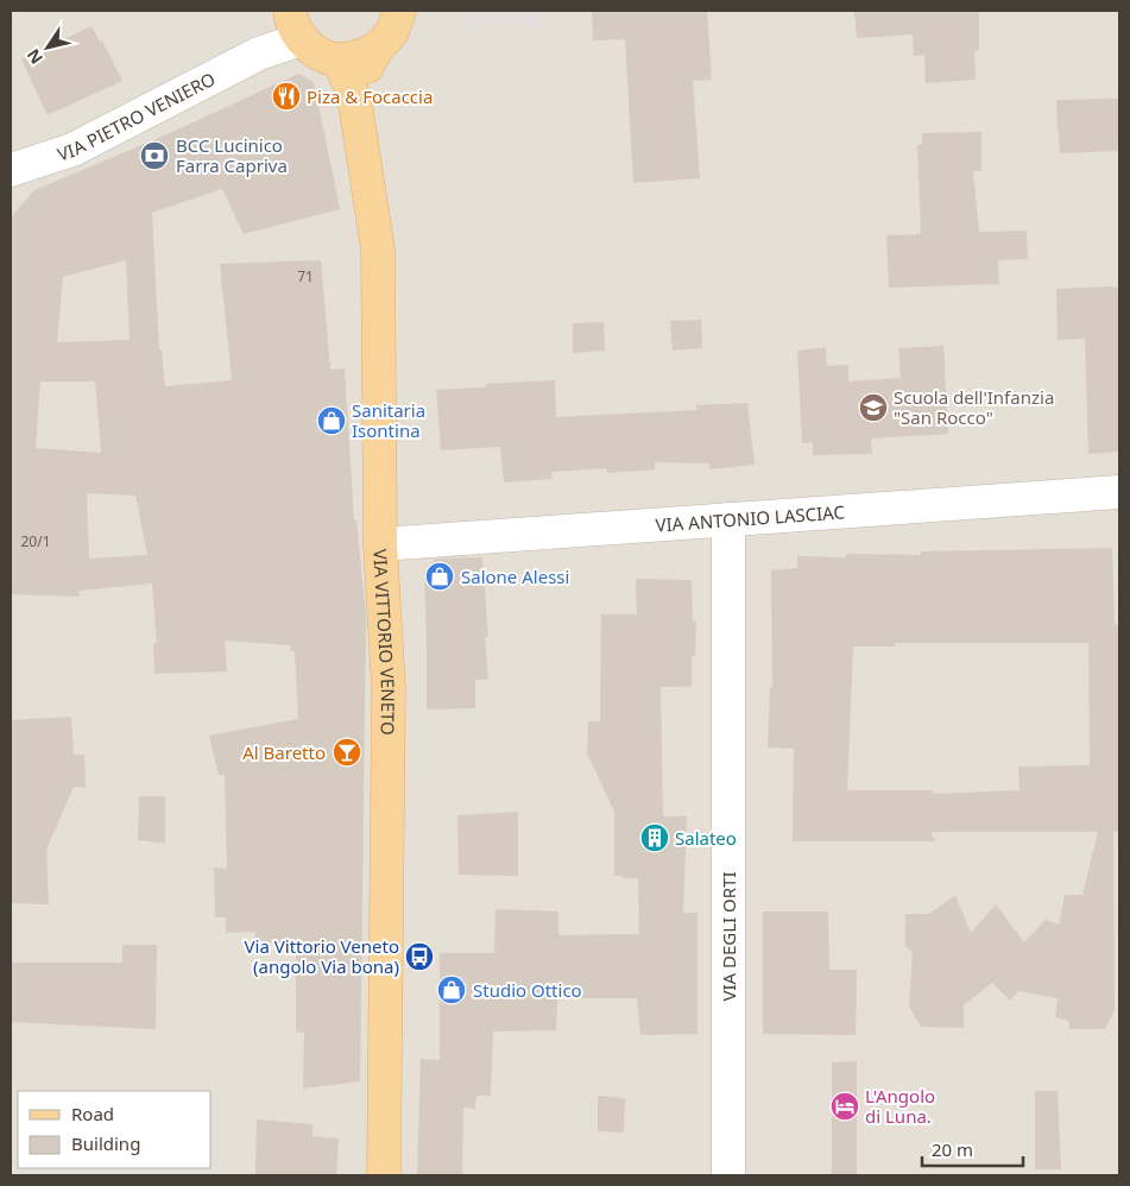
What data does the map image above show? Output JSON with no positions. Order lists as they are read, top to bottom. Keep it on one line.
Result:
{"streets":{"main road":["VIA VITTORIO VENETO"],"street":["VIA PIETRO VENIERO","VIA ANTONIO LASCIAC","VIA DEGLI ORTI"]},"crossings":[["VIA ANTONIO LASCIAC","VIA VITTORIO VENETO"],["VIA ANTONIO LASCIAC","VIA DEGLI ORTI"]],"places":{"restaurant":["Piza & Focaccia"],"bank":["BCC Lucinico Farra Capriva"],"school or university":["Scuola dell'Infanzia \"San Rocco\""],"shop":["Sanitaria Isontina","Salone Alessi","Studio Ottico"],"bar":["Al Baretto"],"building":["Salateo"],"bus stop":["Via Vittorio Veneto (angolo Via bona)"],"hotel":["L'Angolo di Luna."]},"house_numbers":["71","20/1"],"legend":["Road","Building"],"scale_bar":"20 m","north":"bottom left"}
